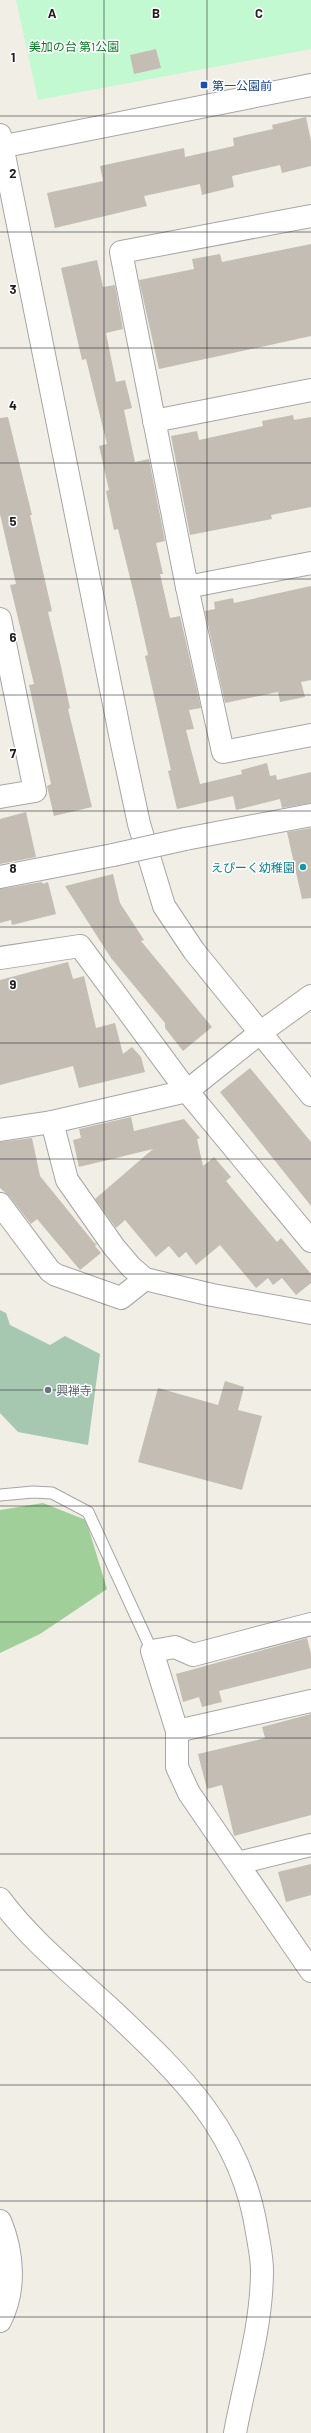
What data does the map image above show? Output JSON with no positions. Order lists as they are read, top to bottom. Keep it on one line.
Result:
{"parks":["美加の台 第1公園"],"places":{"transit":["第一公園前"],"other":["えぴーく幼稚園","興禅寺"]},"grid":{"columns":["A","B","C"],"rows":["1","2","3","4","5","6","7","8","9"]}}
